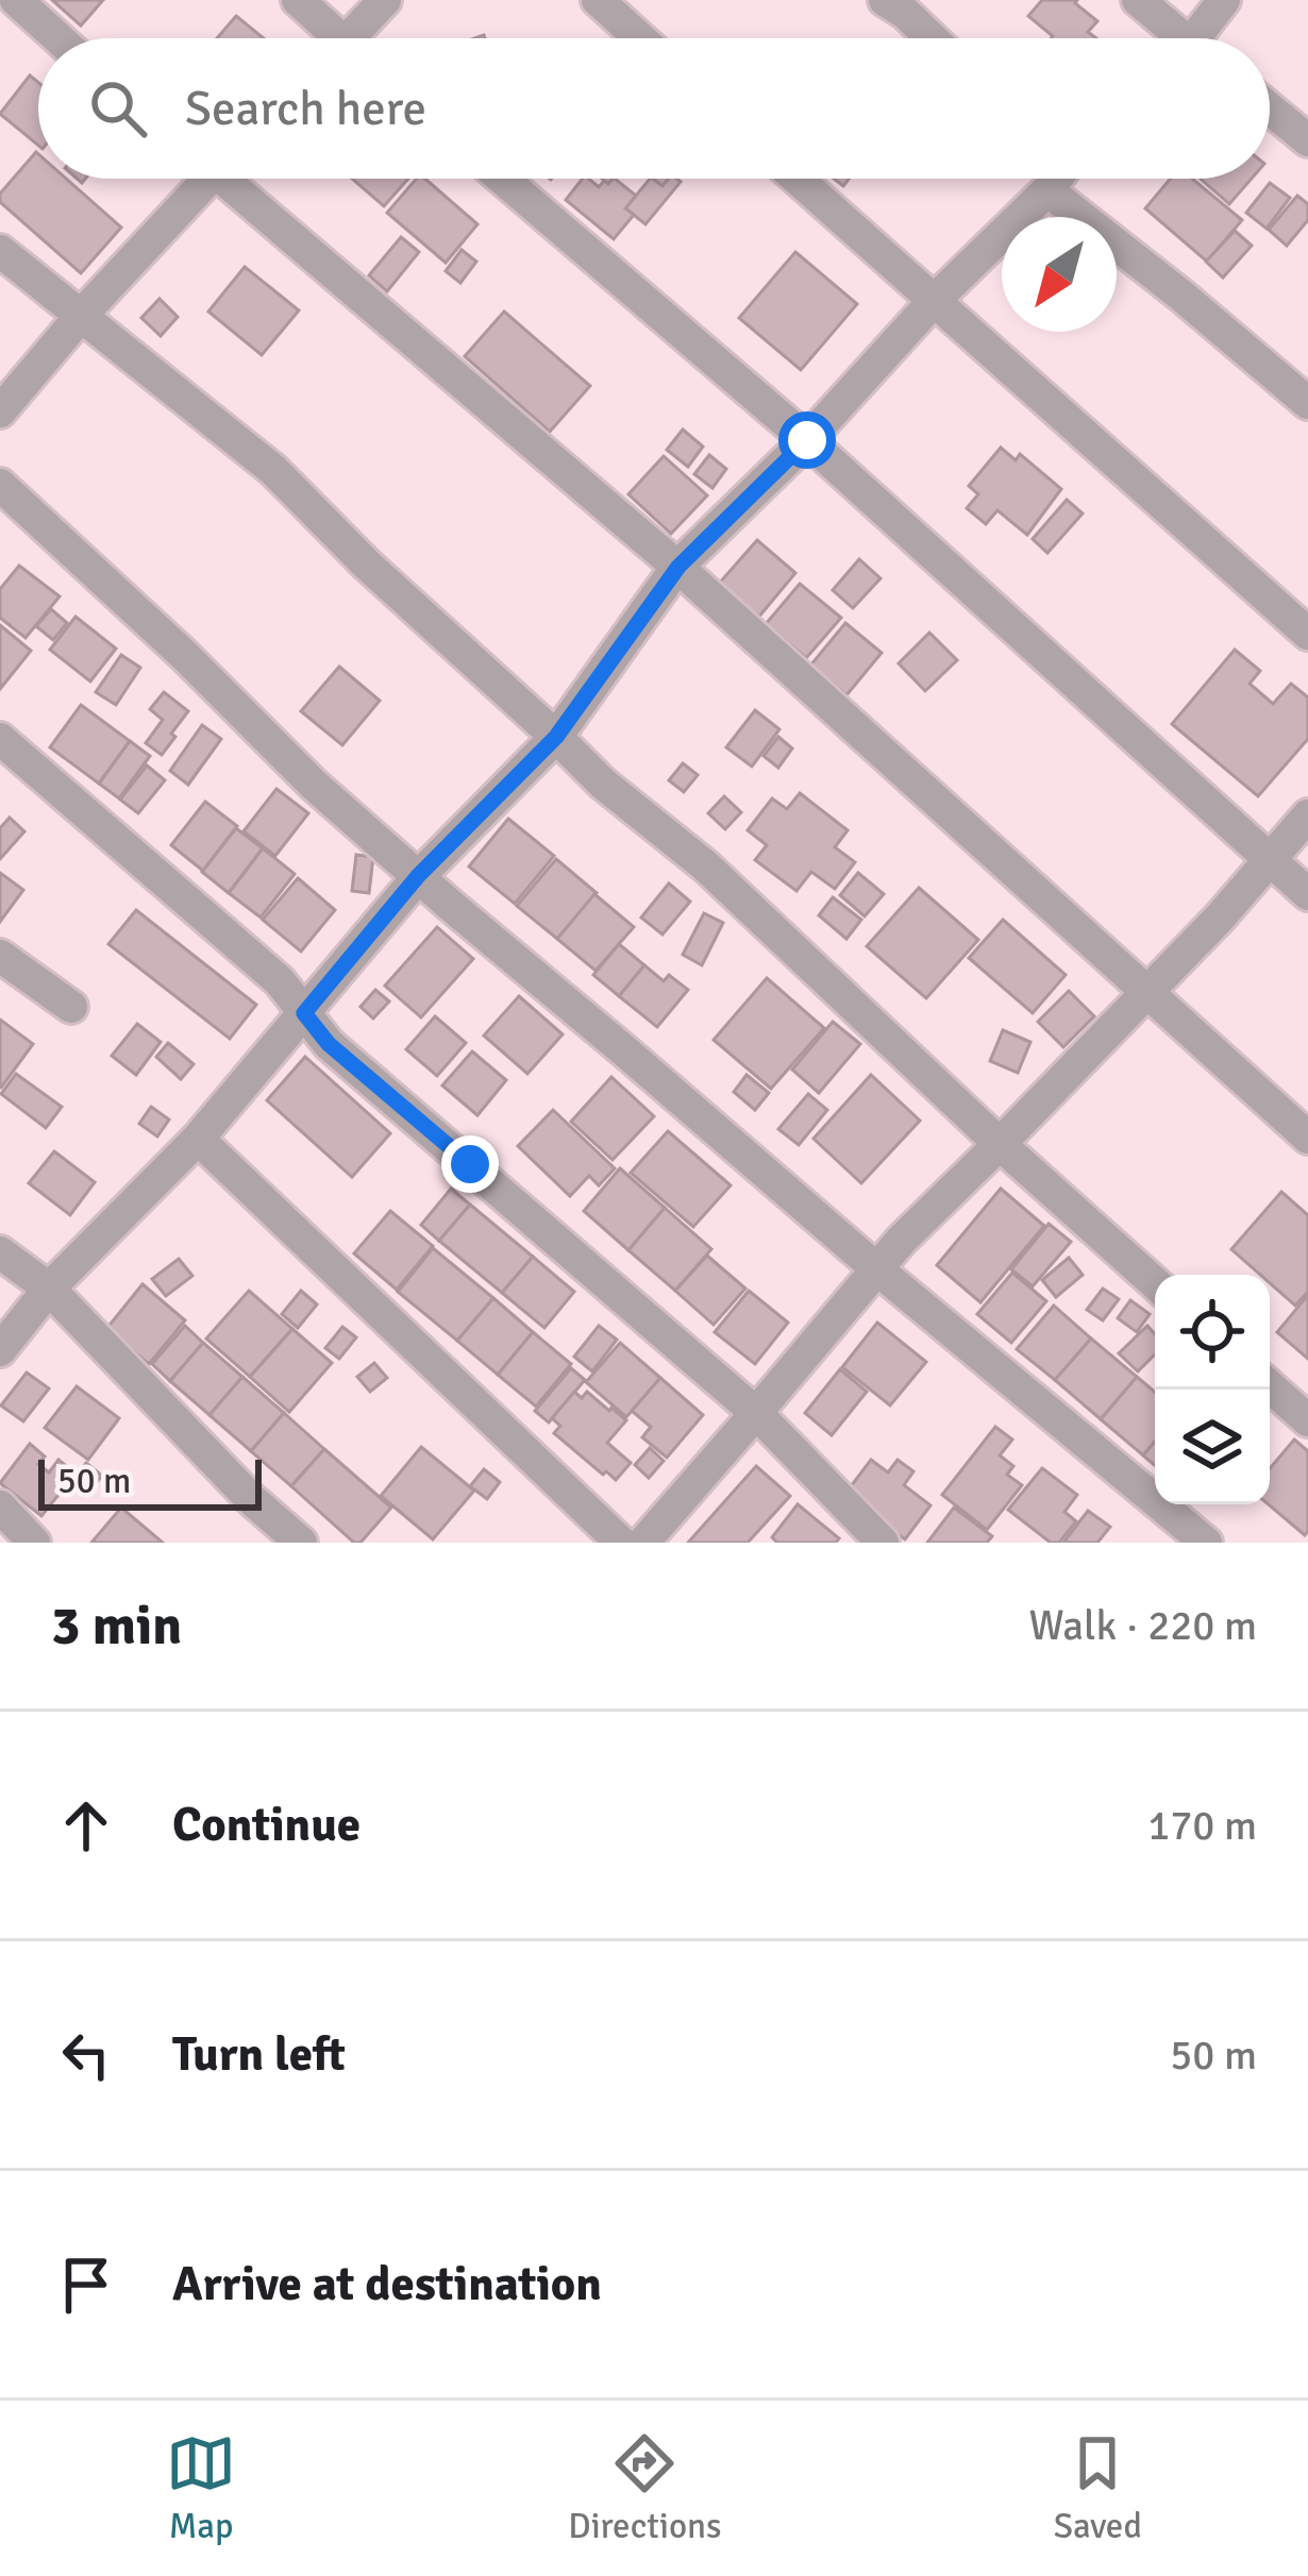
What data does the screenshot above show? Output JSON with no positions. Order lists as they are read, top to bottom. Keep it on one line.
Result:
{"scale_bar":"50 m","north":"bottom left","page":{"search":"Search here","scale":"50 m","heading":["3 min","Walk · 220 m"],"list":[["Continue","170 m"],["Turn left","50 m"],"Arrive at destination"],"nav":["Map","Directions","Saved"]}}
